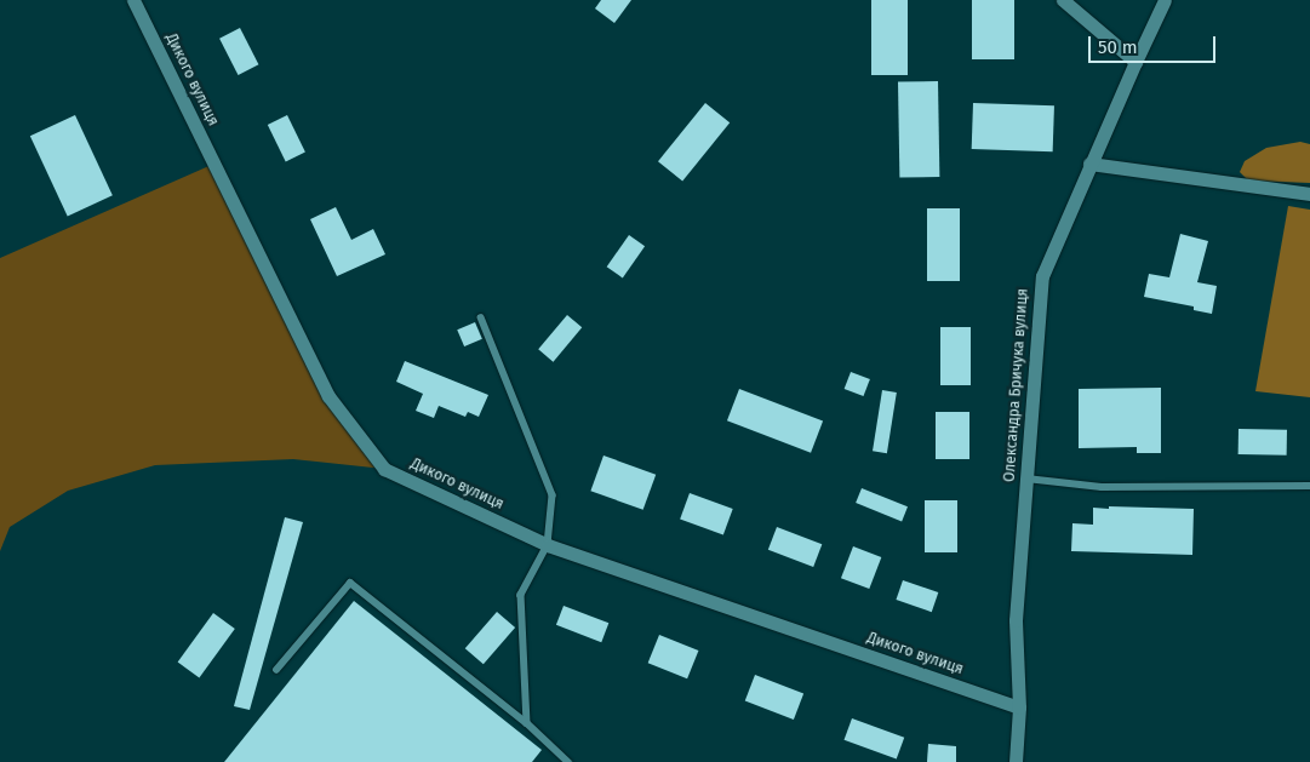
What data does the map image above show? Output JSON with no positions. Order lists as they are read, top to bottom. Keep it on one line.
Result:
{"streets":{"street":["Дикого вулиця","Олександра Бричука вулиця"]},"crossings":[["Дикого вулиця","Олександра Бричука вулиця"]],"scale_bar":"50 m"}
